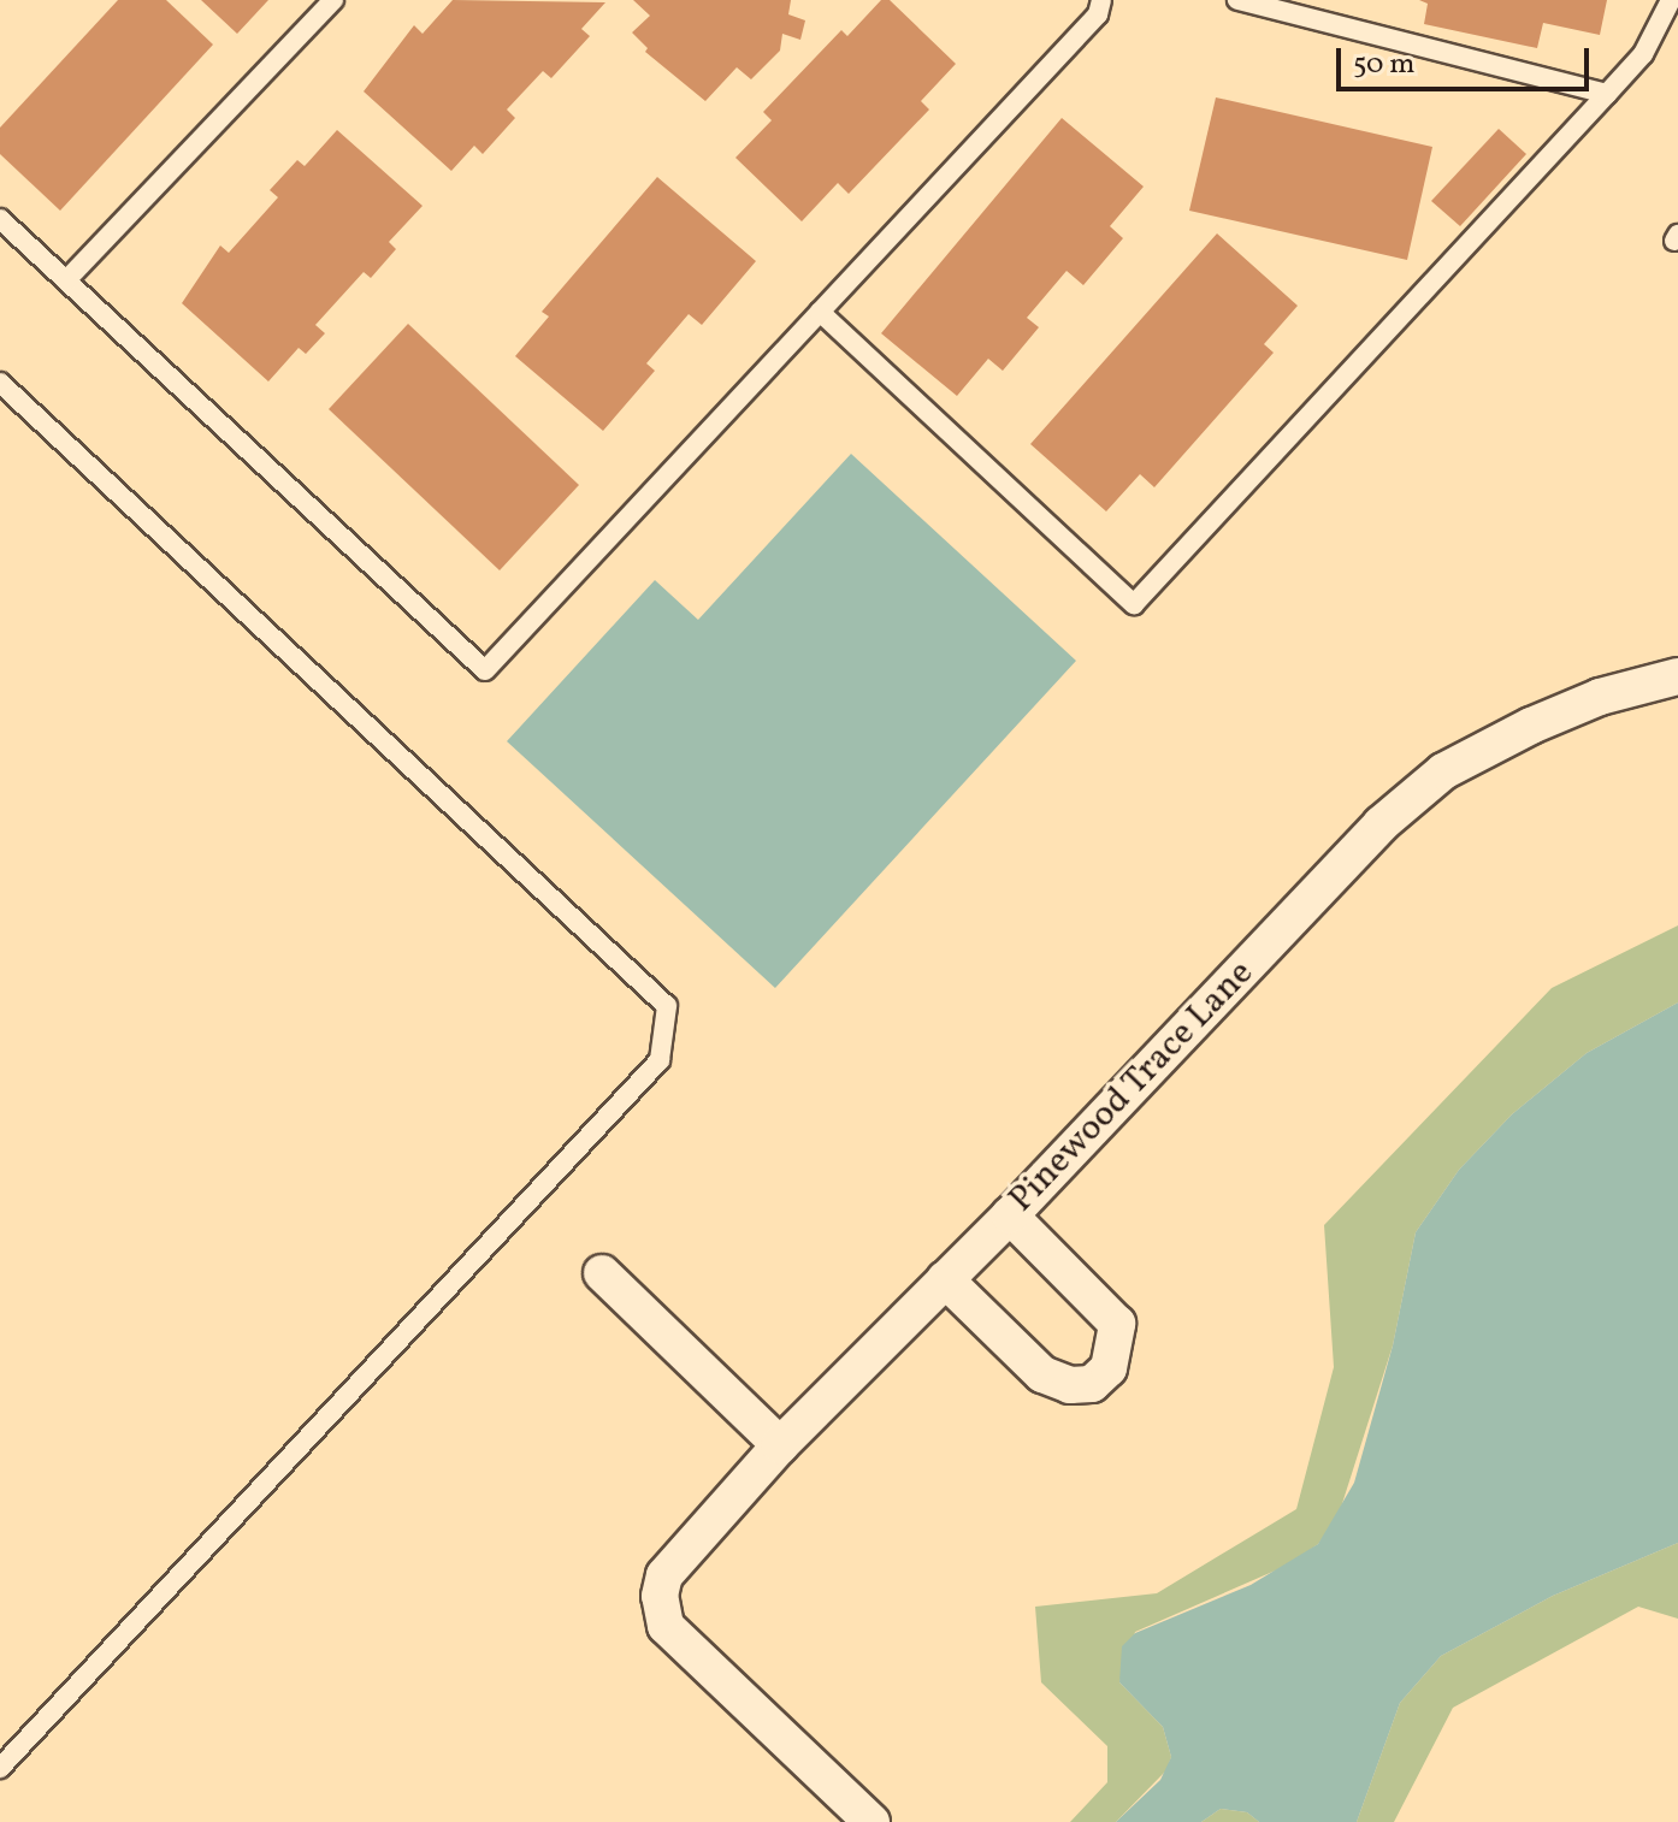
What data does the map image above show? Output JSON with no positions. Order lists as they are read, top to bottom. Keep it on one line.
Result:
{"streets":{"street":["Pinewood Trace Lane"]},"scale_bar":"50 m"}
